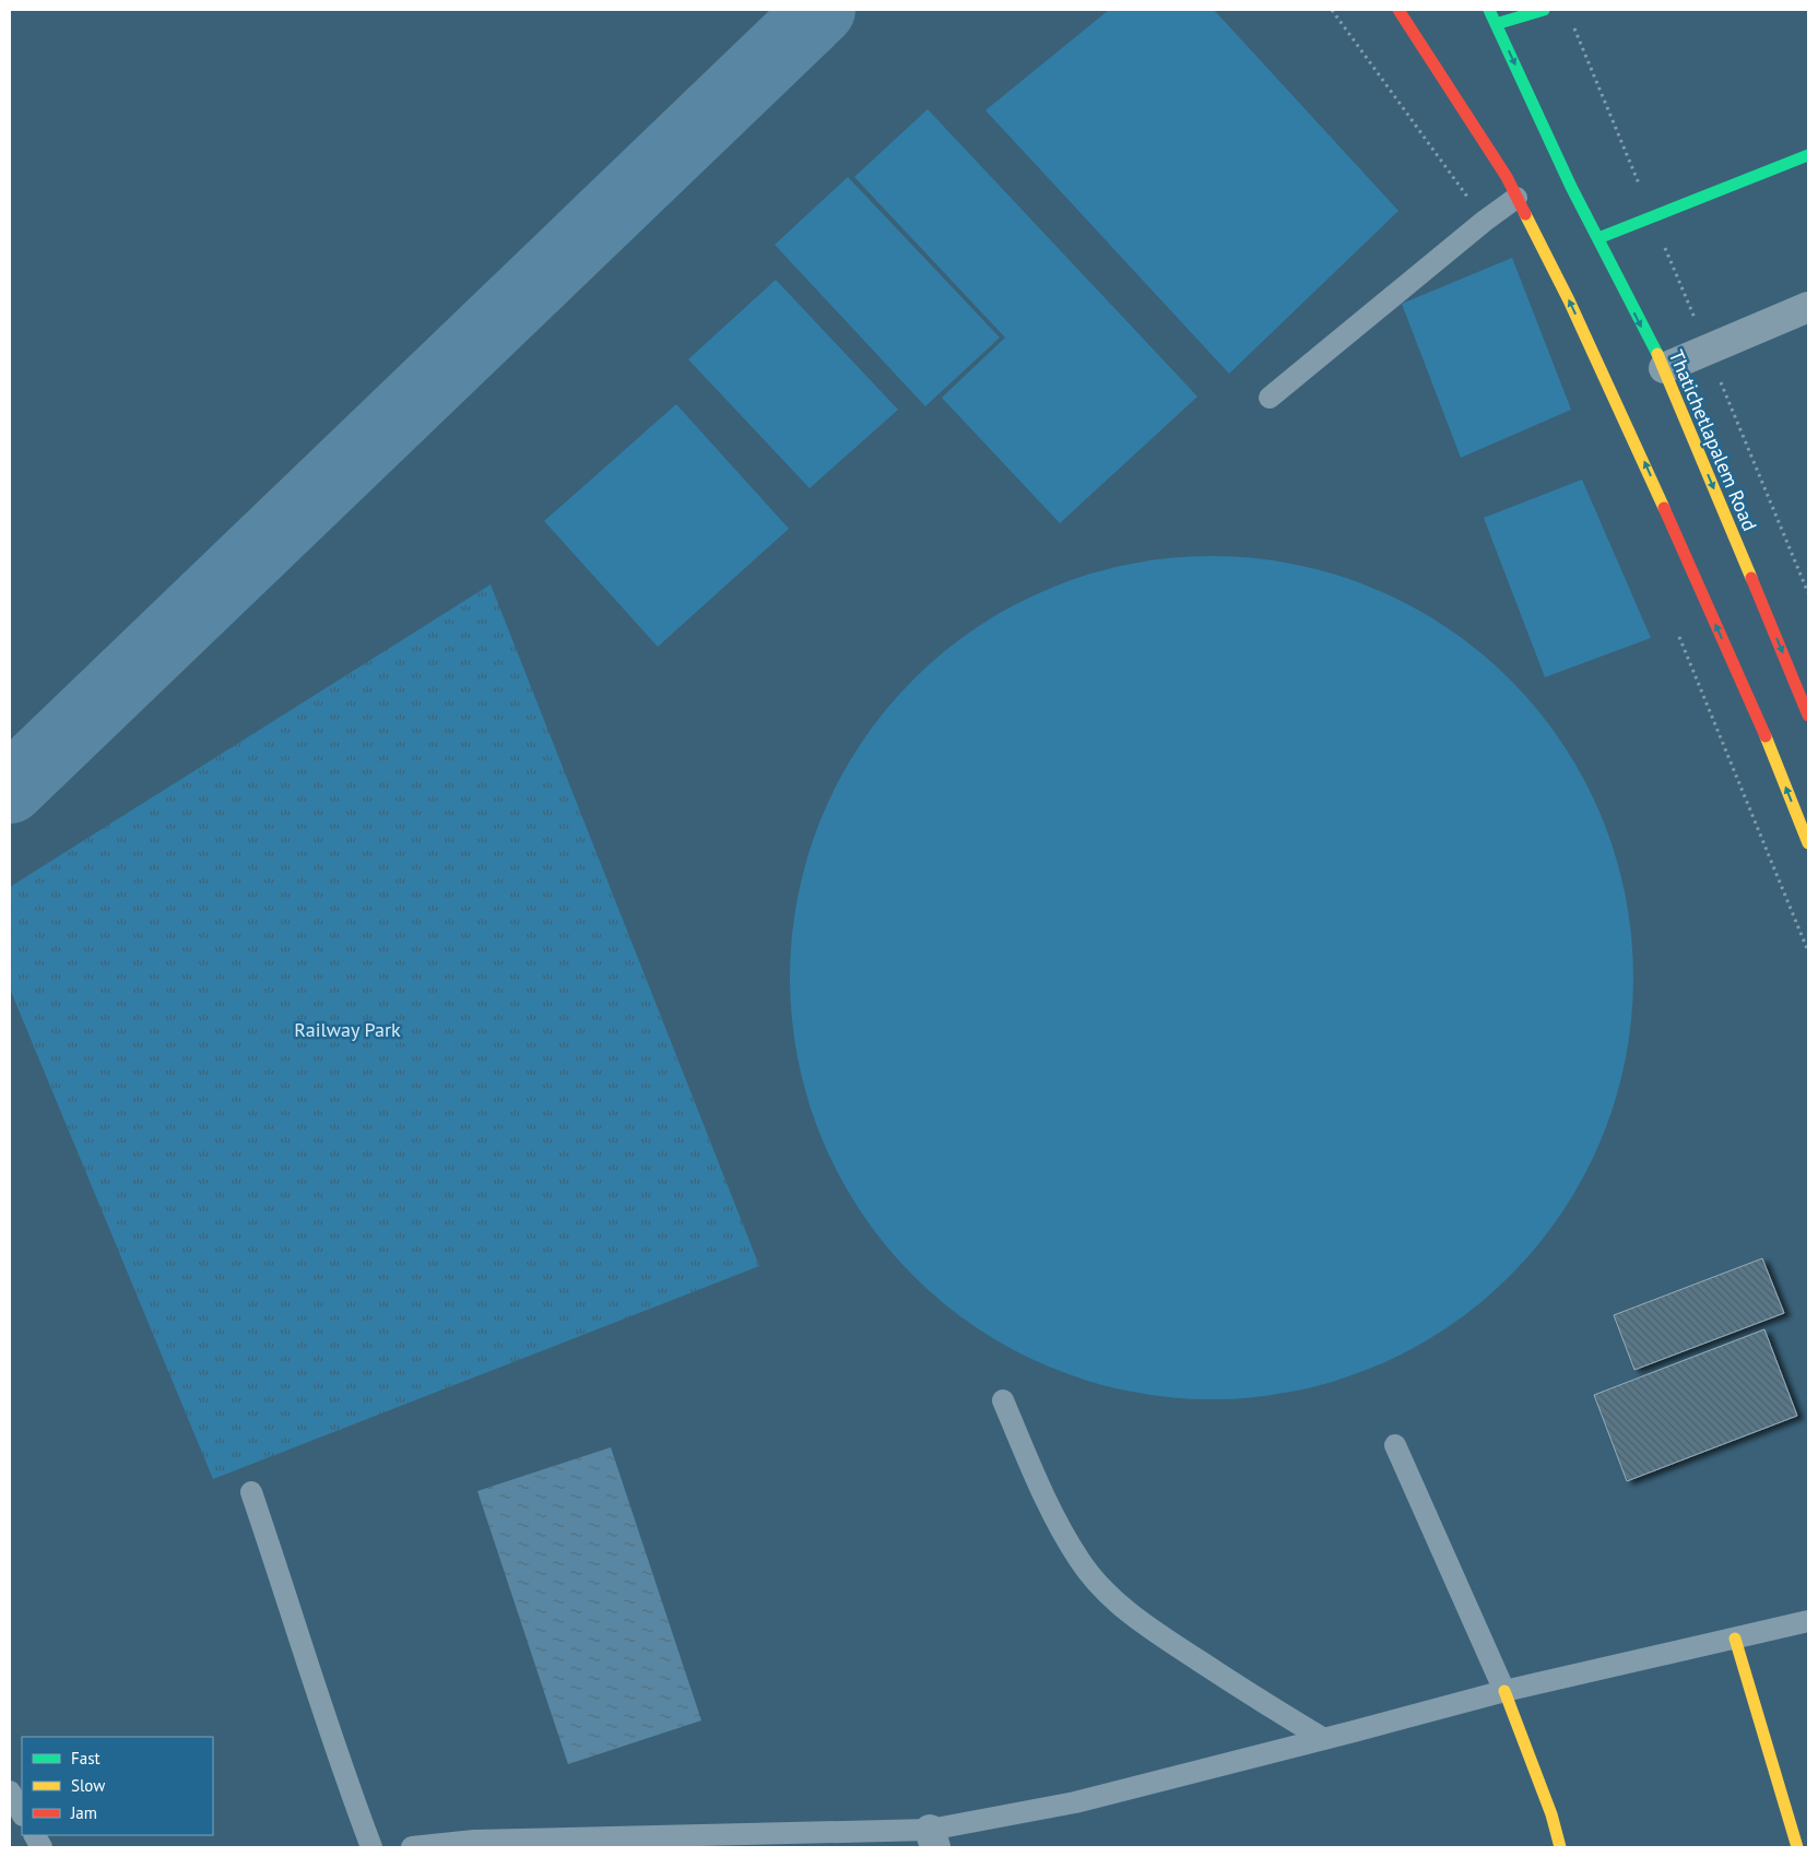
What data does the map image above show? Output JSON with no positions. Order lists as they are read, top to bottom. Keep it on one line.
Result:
{"streets":{"main road":["Thatichetlapalem Road"]},"parks":["Railway Park"],"legend":["Fast","Slow","Jam"]}
